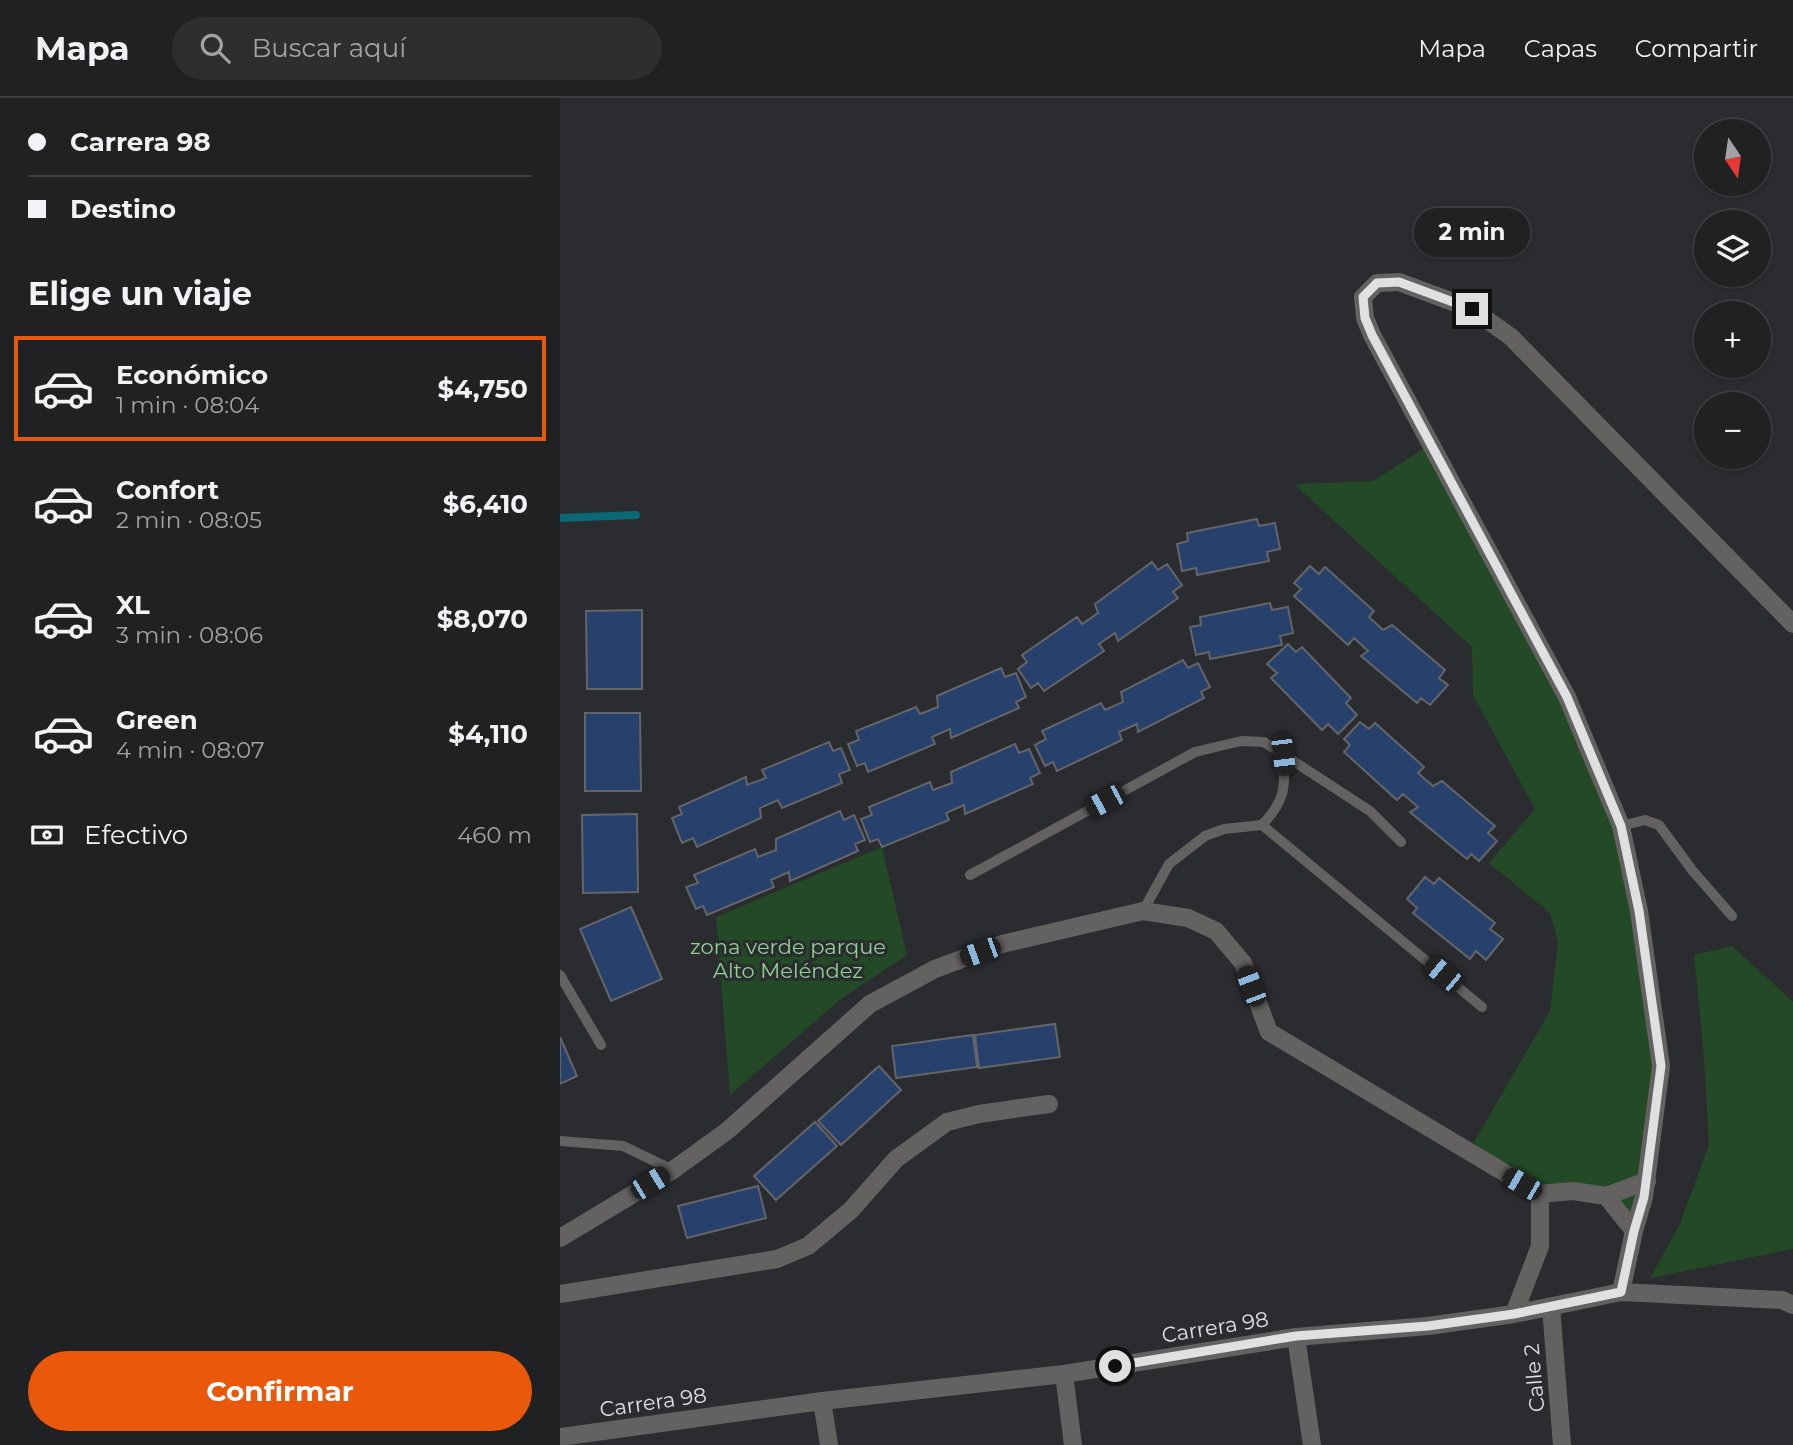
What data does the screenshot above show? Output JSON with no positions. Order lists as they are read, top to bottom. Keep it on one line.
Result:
{"streets":{"street":["Carrera 98","Calle 2"]},"crossings":[["Carrera 98","Calle 2"]],"parks":["zona verde parque Alto Meléndez"],"north":"bottom","page":{"header":"Mapa","search":"Buscar aquí","nav":["Mapa","Capas","Compartir"],"banner":["Carrera 98","Destino"],"map_buttons":["+","−"],"bubble":"2 min","heading":"Elige un viaje","list":[{"name":"Económico","note":"1 min · 08:04","value":"$4,750"},{"name":"Confort","note":"2 min · 08:05","value":"$6,410"},{"name":"XL","note":"3 min · 08:06","value":"$8,070"},{"name":"Green","note":"4 min · 08:07","value":"$4,110"}],"pay":["Efectivo","460 m"],"buttons":"Confirmar"}}
